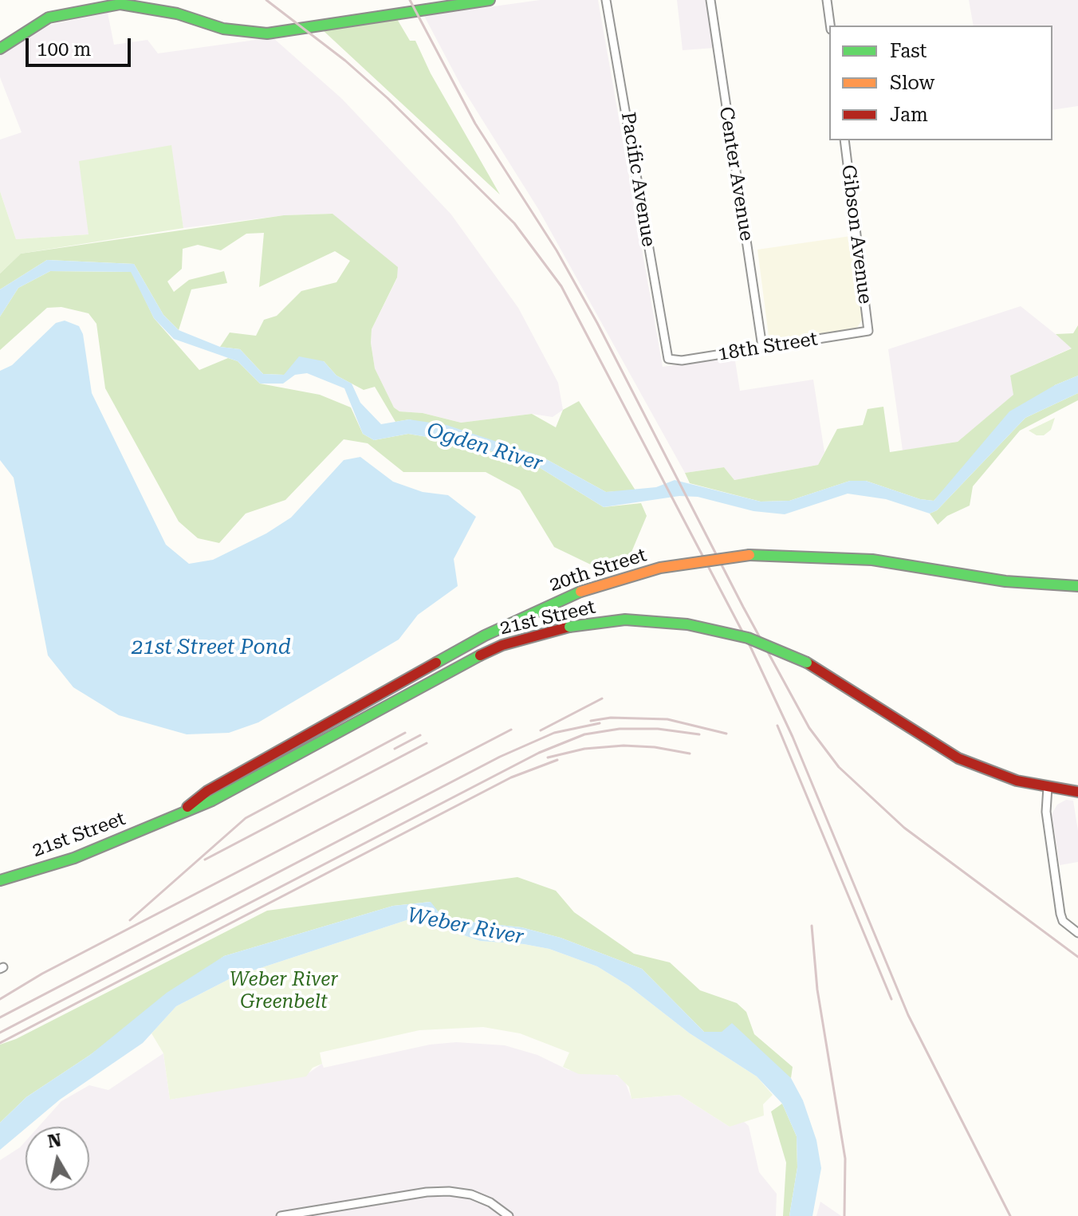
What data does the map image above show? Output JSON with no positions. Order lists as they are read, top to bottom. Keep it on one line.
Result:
{"streets":{"main road":["20th Street","21st Street"],"street":["Center Avenue","Pacific Avenue","Gibson Avenue","18th Street"]},"crossings":[["Center Avenue","18th Street"],["Pacific Avenue","18th Street"],["Gibson Avenue","18th Street"],["20th Street","21st Street"]],"water":["Ogden River","21st Street Pond","Weber River"],"parks":["Weber River Greenbelt"],"legend":["Fast","Slow","Jam"],"scale_bar":"100 m","north":"top"}
